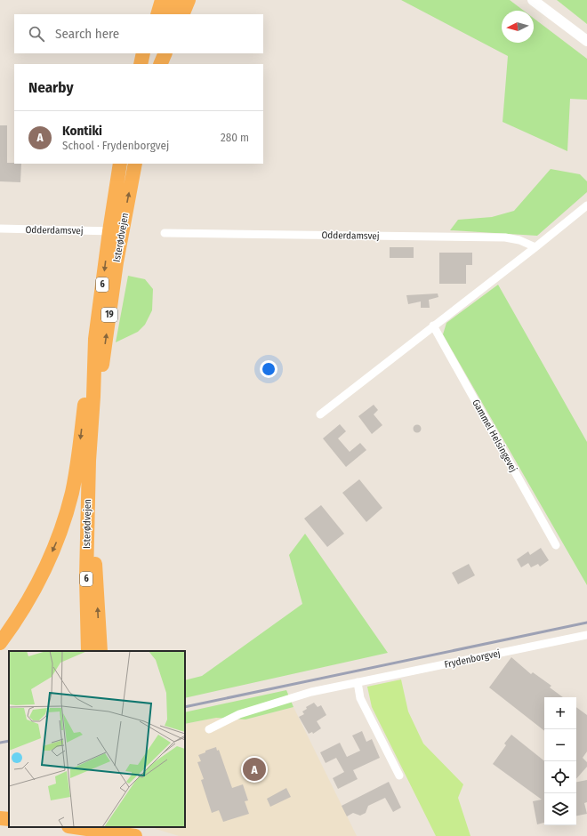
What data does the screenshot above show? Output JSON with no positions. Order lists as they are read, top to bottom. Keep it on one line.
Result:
{"streets":{"highway":["Isterødvejen","6","19"],"street":["Odderdamsvej","Gammel Helsingevej","Frydenborgvej"]},"crossings":[["Odderdamsvej","Isterødvejen"]],"north":"left","page":{"search":"Search here","heading":"Nearby","list":[{"mark":"A","name":"Kontiki","note":"School · Frydenborgvej","value":"280 m"}],"map_buttons":["+","−"],"pins":"A"}}
